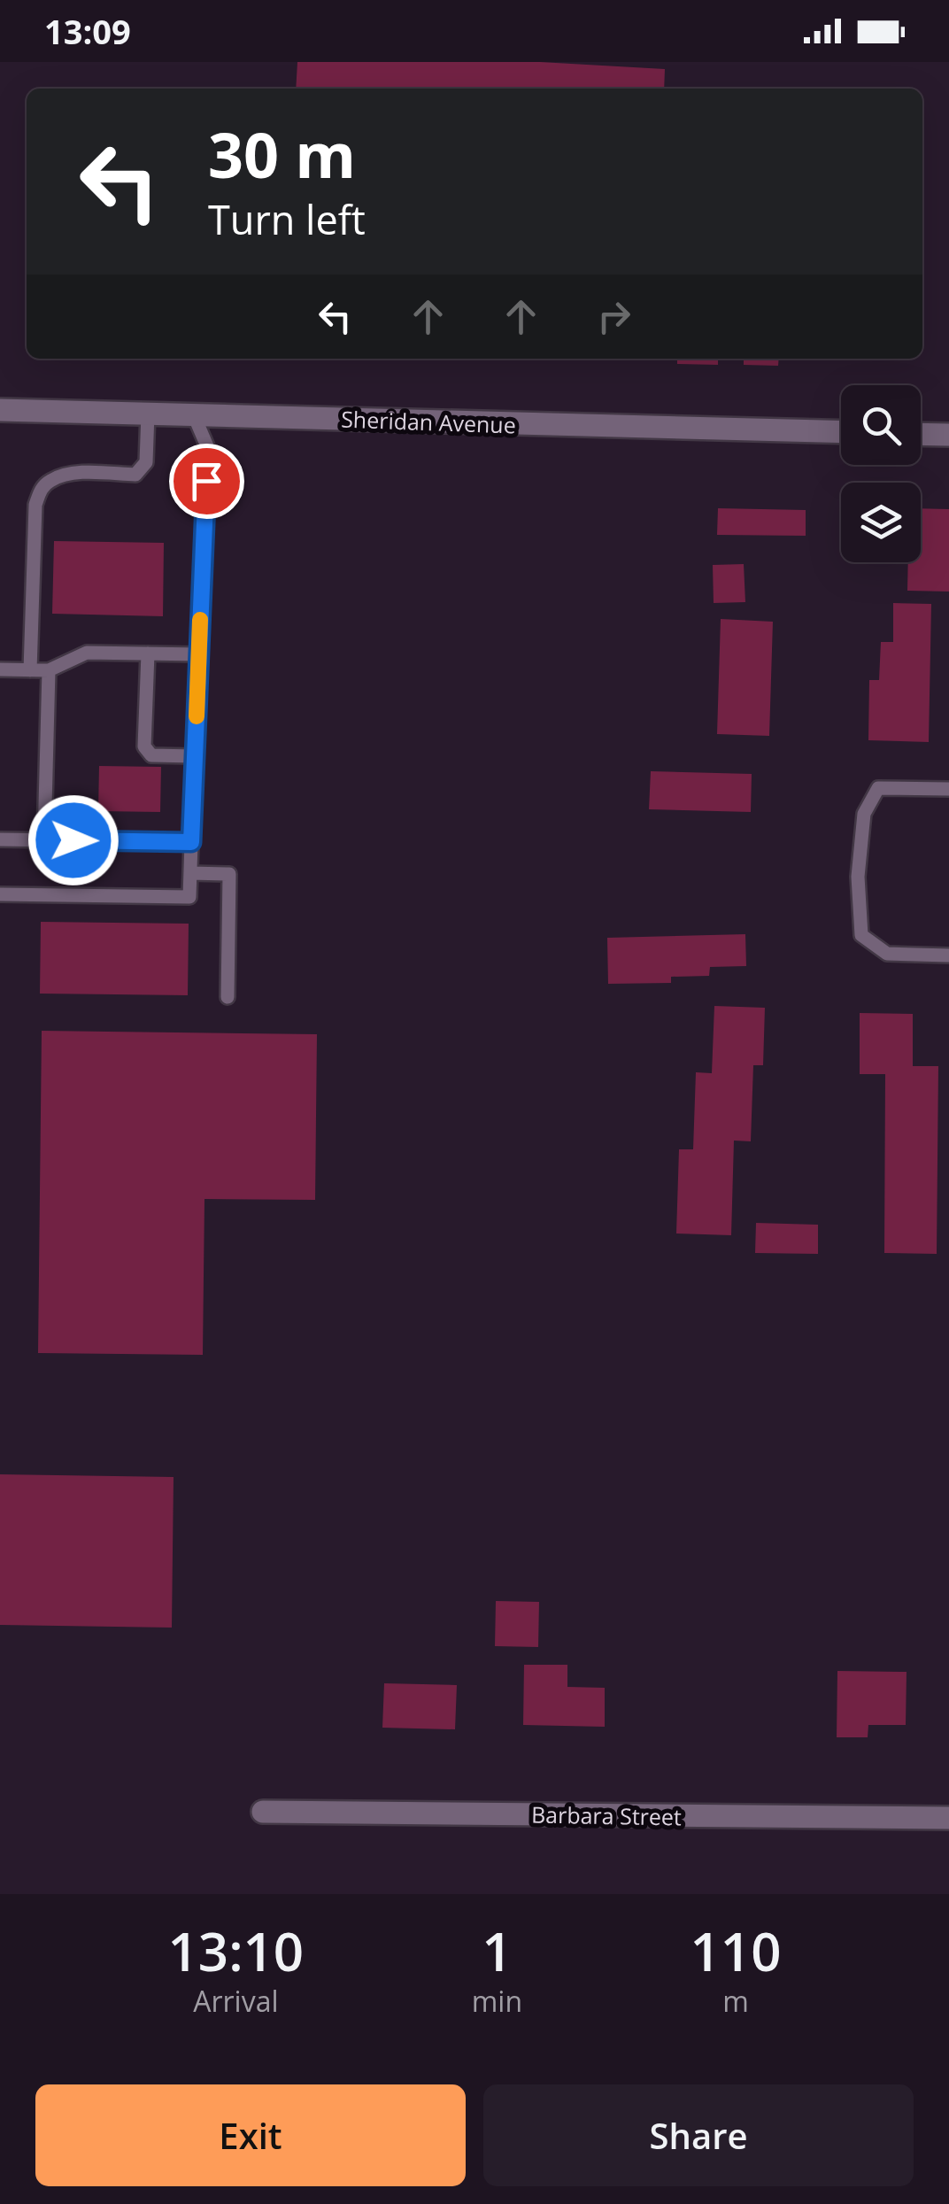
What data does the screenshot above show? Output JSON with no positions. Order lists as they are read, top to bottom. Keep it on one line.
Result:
{"streets":{"street":["Sheridan Avenue","Barbara Street"]},"page":{"status":"13:09","turn":["30 m","Turn left"],"eta":["13:10","Arrival","1","min","110","m"],"buttons":["Exit","Share"]}}
